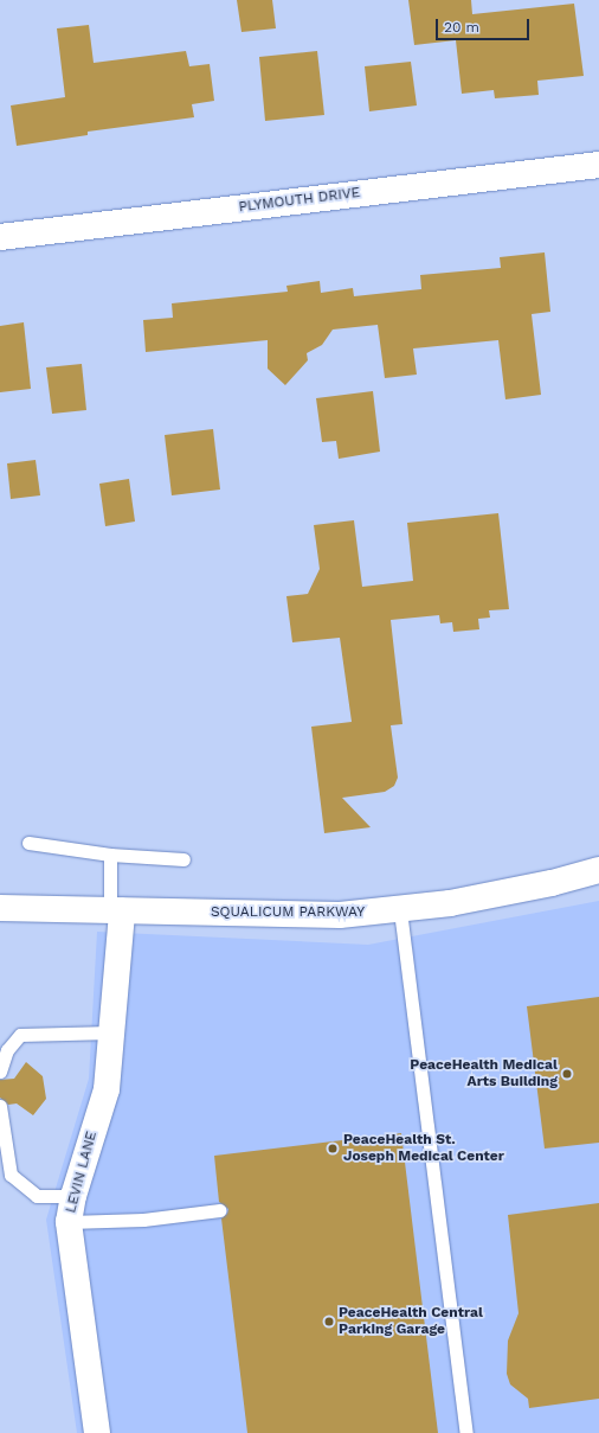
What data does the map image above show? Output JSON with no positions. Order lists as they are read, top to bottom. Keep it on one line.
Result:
{"streets":{"street":["PLYMOUTH DRIVE","SQUALICUM PARKWAY","LEVIN LANE"]},"crossings":[["SQUALICUM PARKWAY","LEVIN LANE"]],"places":["PeaceHealth Medical Arts Building","PeaceHealth St. Joseph Medical Center","PeaceHealth Central Parking Garage"],"scale_bar":"20 m"}
